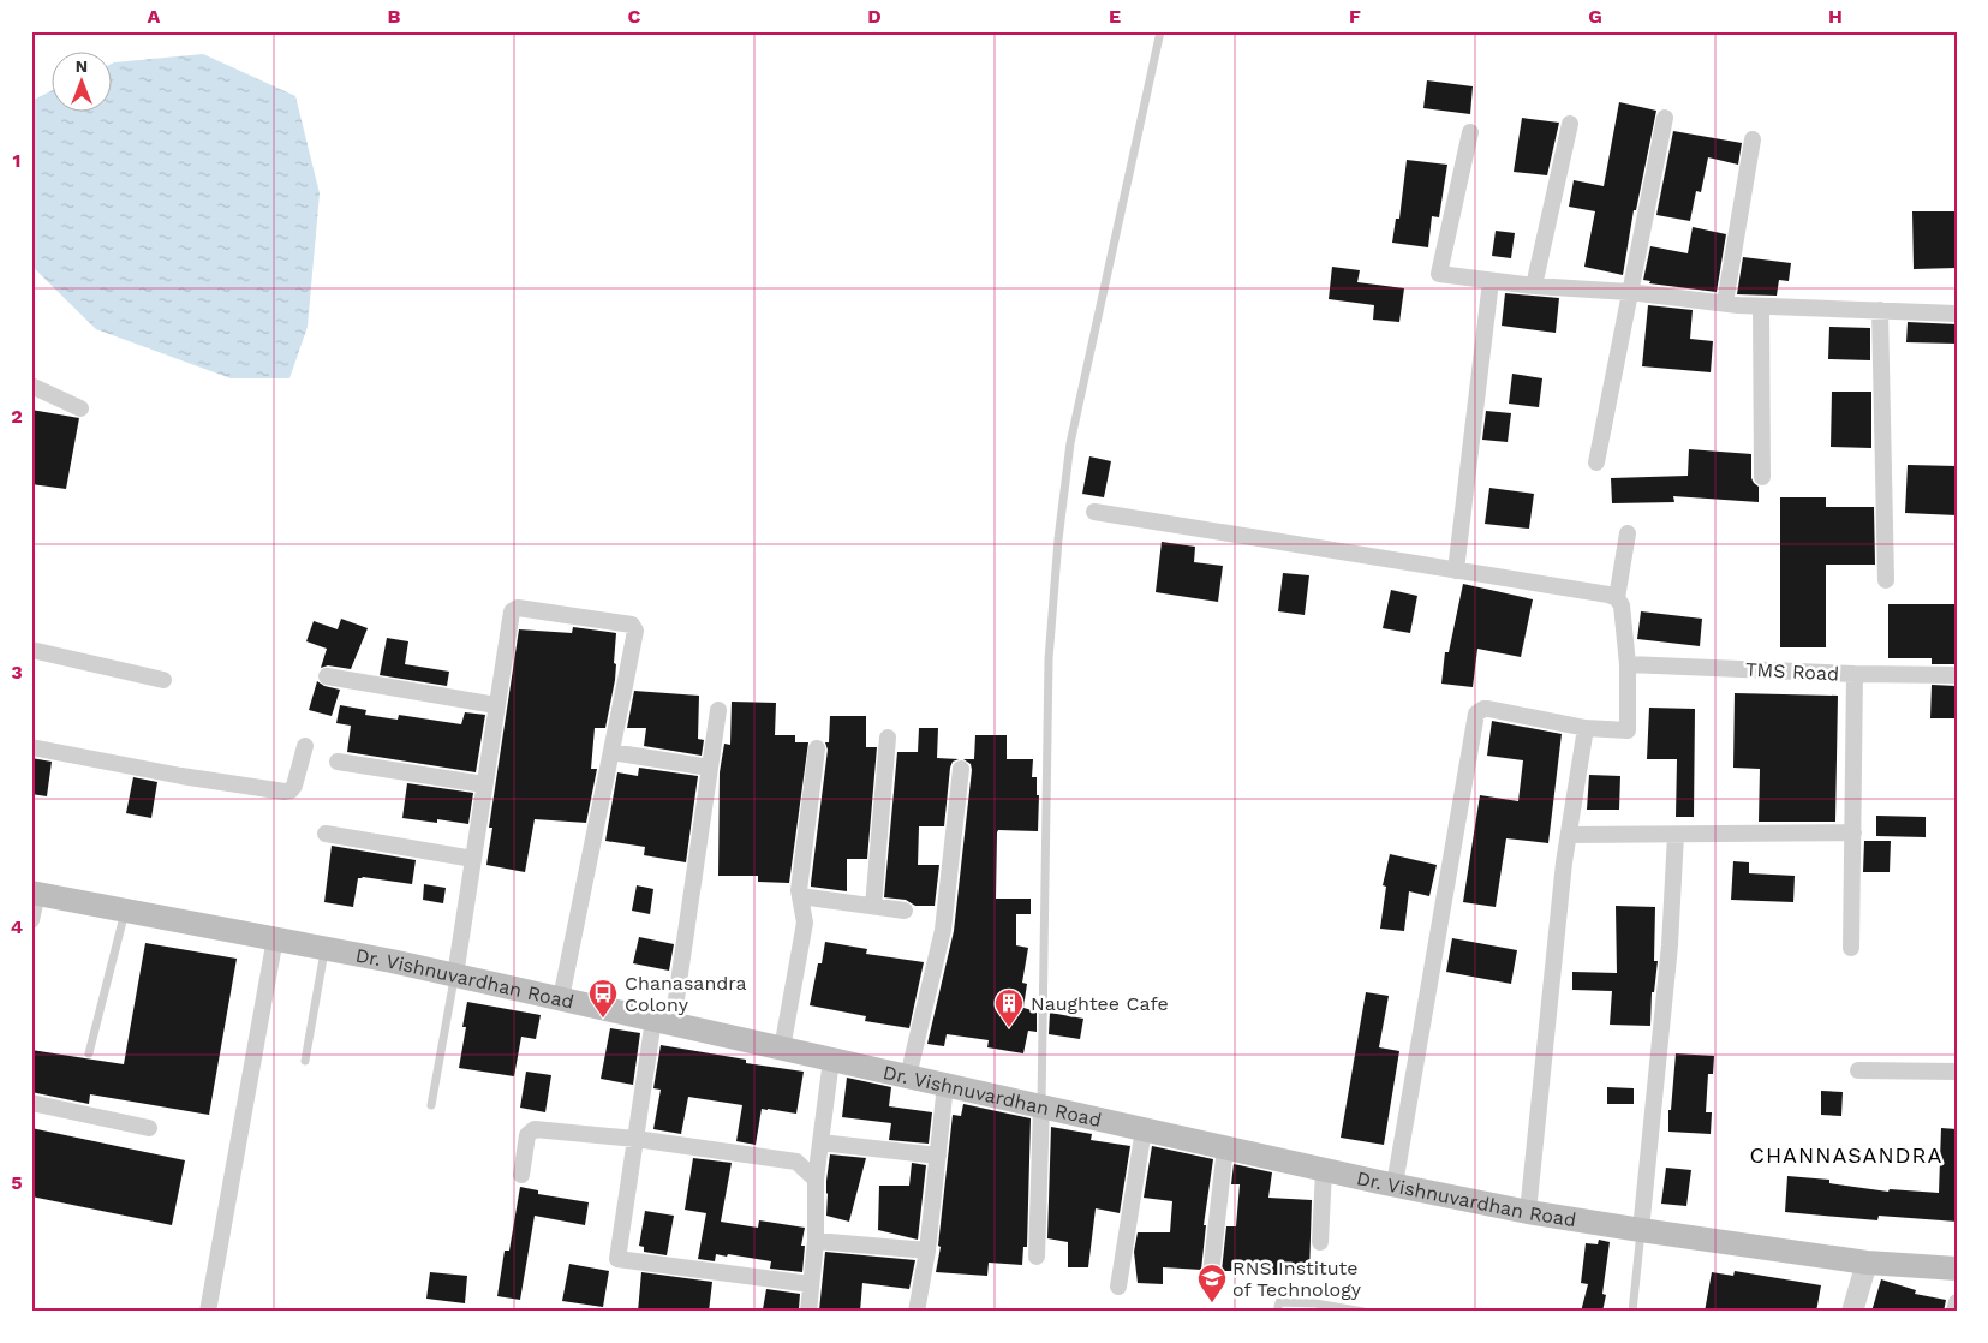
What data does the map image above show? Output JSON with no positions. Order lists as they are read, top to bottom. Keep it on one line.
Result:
{"streets":{"main road":["Dr. Vishnuvardhan Road"],"street":["TMS Road"]},"districts":["CHANNASANDRA"],"places":{"bus stop":["Chanasandra Colony"],"building":["Naughtee Cafe"],"school or university":["RNS Institute of Technology"]},"north":"top","grid":{"columns":["A","B","C","D","E","F","G","H"],"rows":["1","2","3","4","5"]}}
